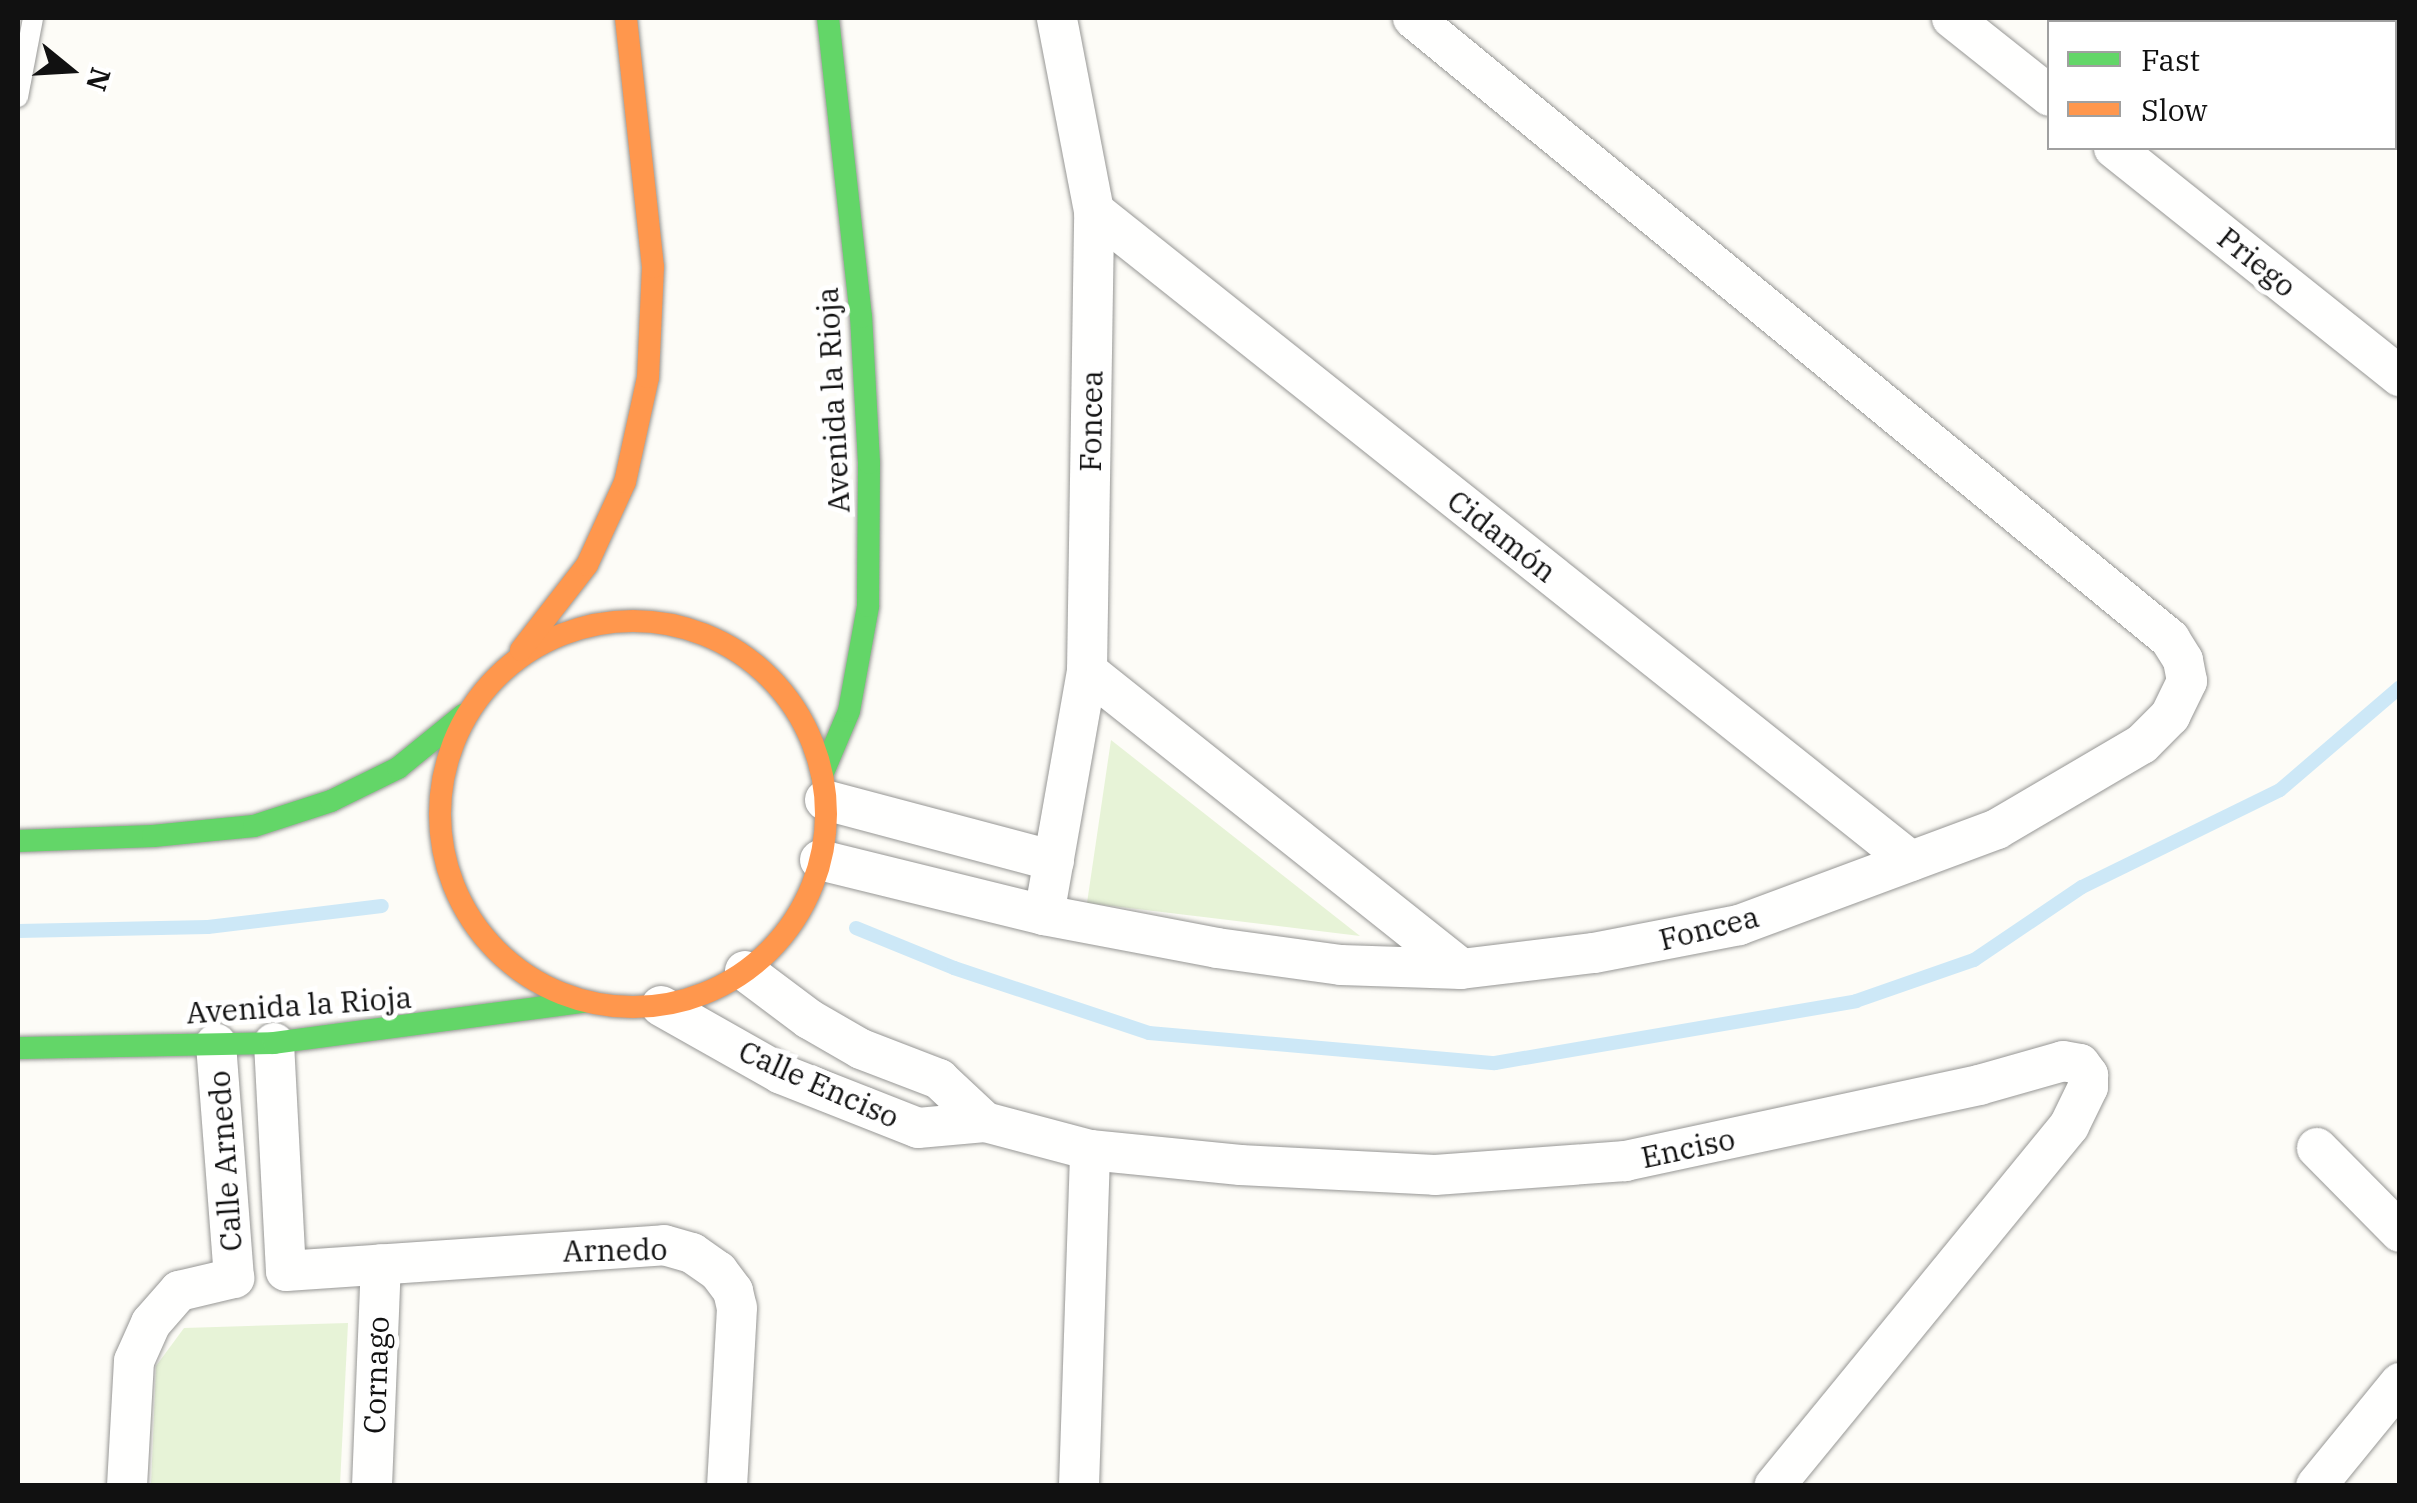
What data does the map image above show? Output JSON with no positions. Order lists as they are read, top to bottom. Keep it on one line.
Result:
{"streets":{"street":["Priego","Avenida la Rioja","Foncea","Cidamón","Calle Enciso","Enciso","Calle Arnedo","Arnedo","Cornago"]},"crossings":[["Avenida la Rioja","Calle Arnedo"],["Foncea","Cidamón"],["Calle Enciso","Enciso"],["Calle Arnedo","Arnedo"],["Arnedo","Cornago"]],"legend":["Fast","Slow"],"north":"right"}
